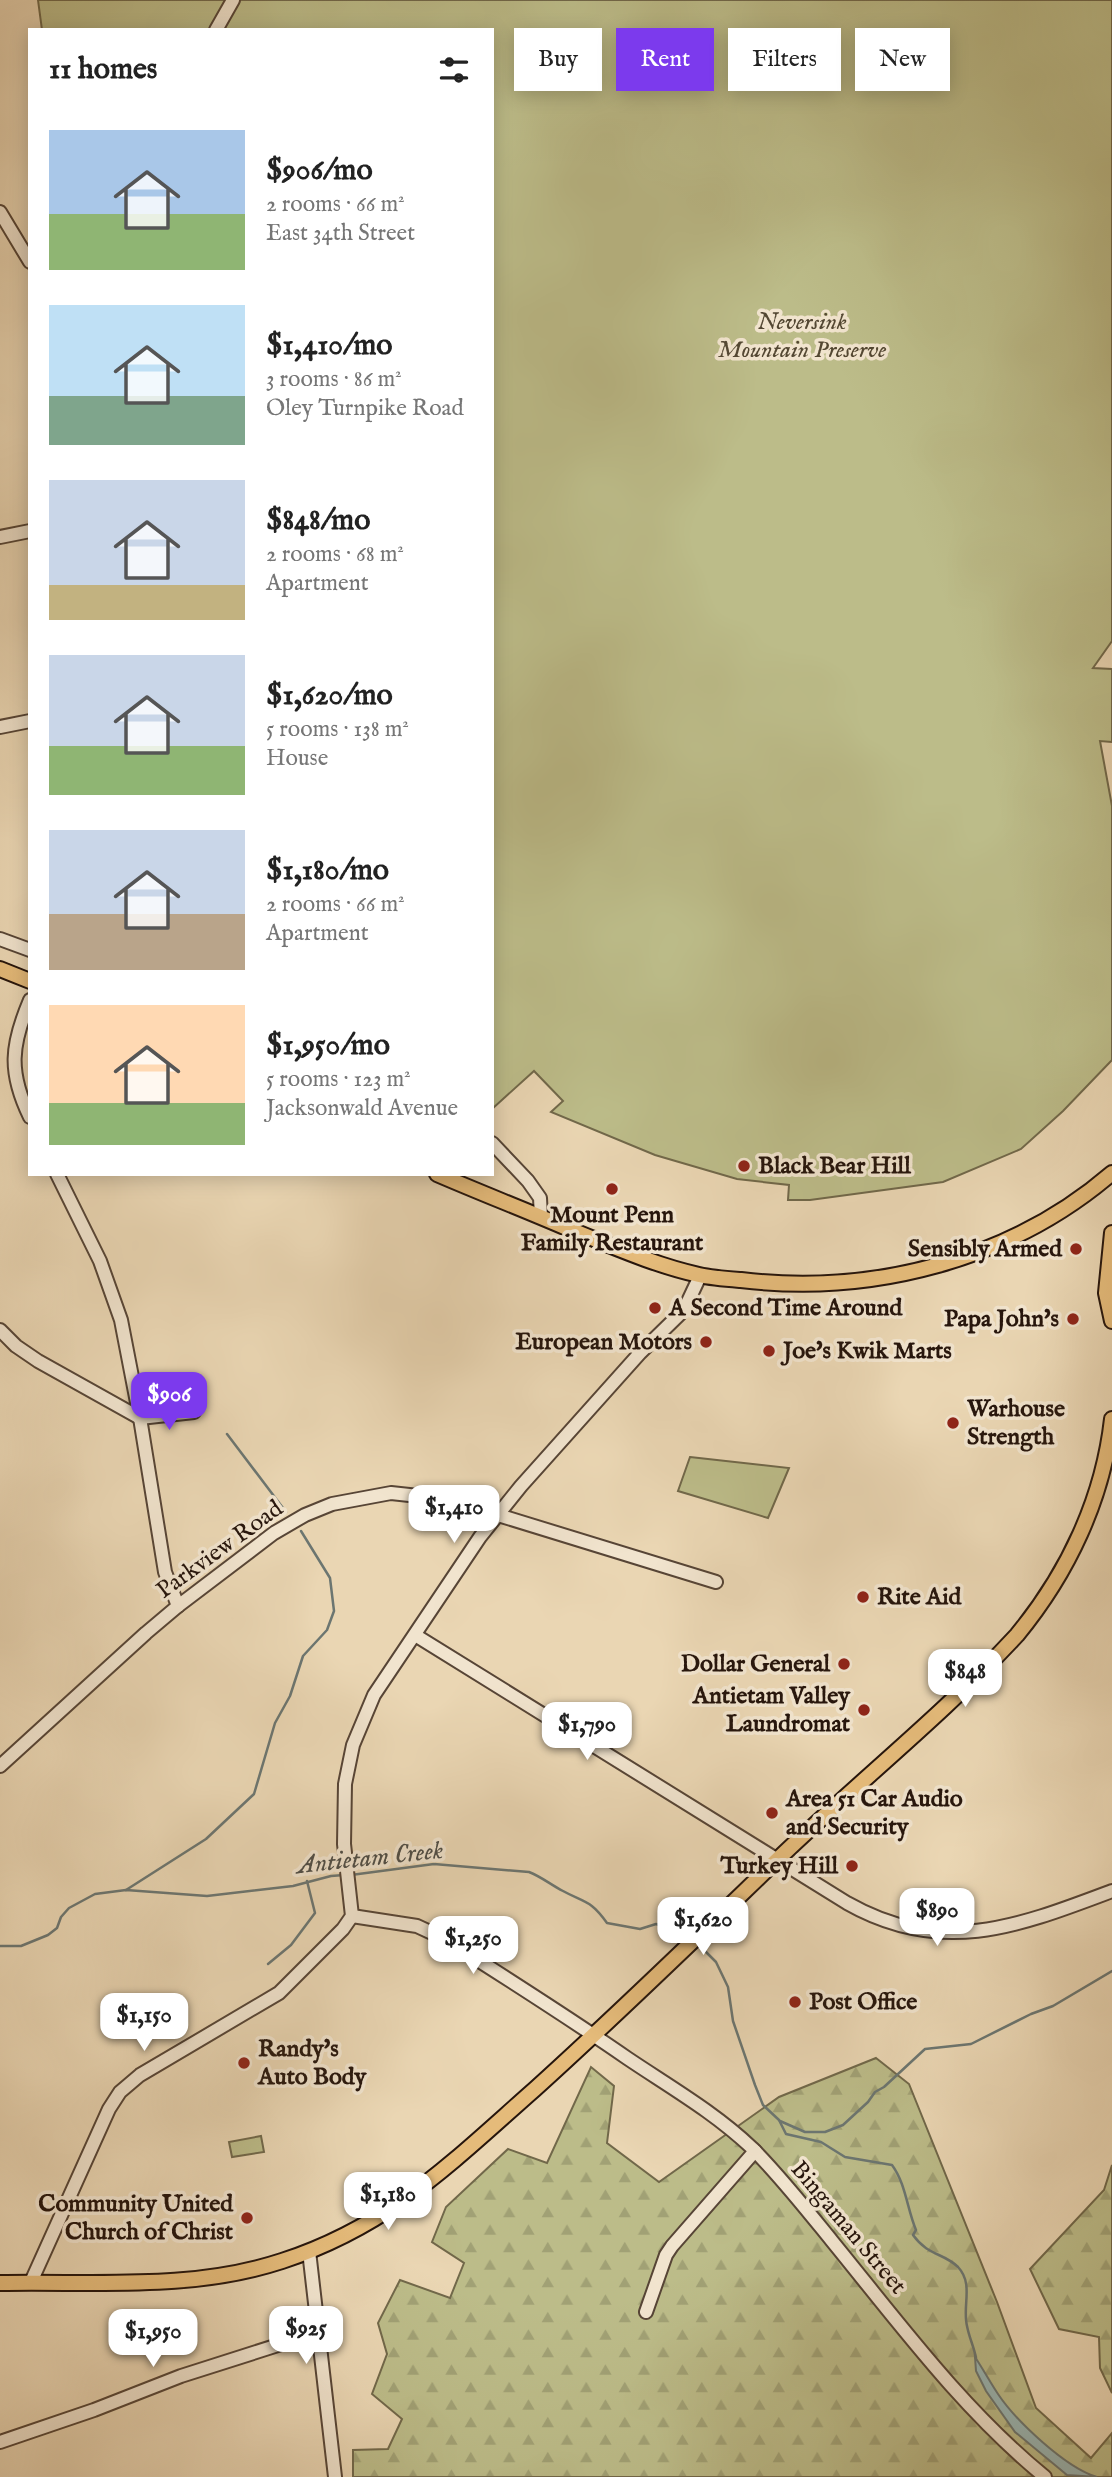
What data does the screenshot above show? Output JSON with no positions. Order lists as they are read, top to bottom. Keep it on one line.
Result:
{"streets":{"street":["Parkview Road","Bingaman Street"]},"water":["Antietam Creek"],"parks":["Neversink Mountain Preserve"],"places":["Black Bear Hill","Mount Penn Family Restaurant","Sensibly Armed","A Second Time Around","Papa John's","European Motors","Joe's Kwik Marts","Warhouse Strength","Rite Aid","Dollar General","Antietam Valley Laundromat","Area 51 Car Audio and Security","Turkey Hill","Post Office","Randy's Auto Body","Community United Church of Christ"],"page":{"chip":["Buy","Rent","Filters","New"],"heading":"11 homes","list":[{"name":"$906/mo","note":"2 rooms · 66 m² · East 34th Street"},{"name":"$1,410/mo","note":"3 rooms · 86 m² · Oley Turnpike Road"},{"name":"$848/mo","note":"2 rooms · 68 m² · Apartment"},{"name":"$1,620/mo","note":"5 rooms · 138 m² · House"},{"name":"$1,180/mo","note":"2 rooms · 66 m² · Apartment"},{"name":"$1,950/mo","note":"5 rooms · 123 m² · Jacksonwald Avenue"}],"price":["$906","$1,410","$848","$1,790","$890","$1,620","$1,250","$1,150","$1,180","$925","$1,950"]}}
